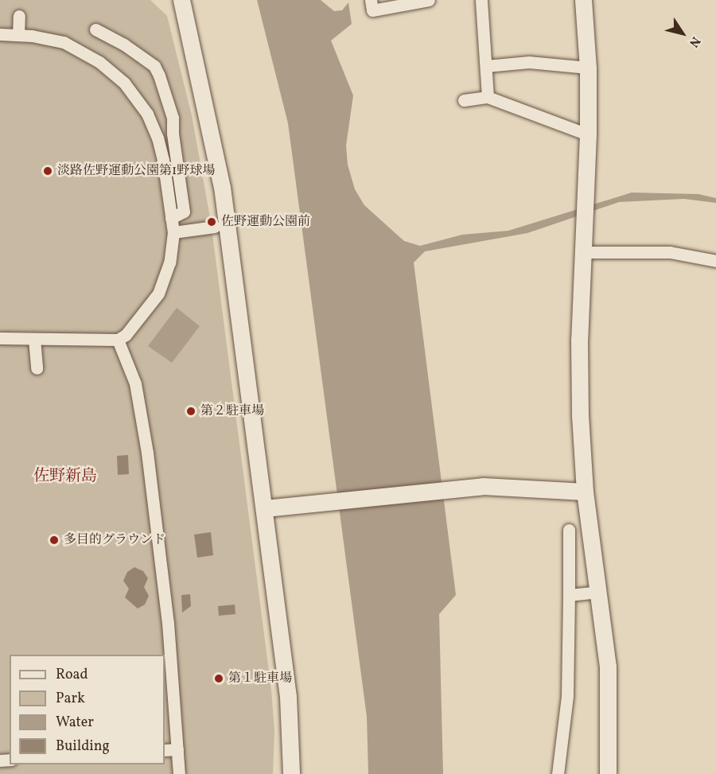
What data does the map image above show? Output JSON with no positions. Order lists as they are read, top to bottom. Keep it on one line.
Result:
{"districts":["佐野新島"],"places":["淡路佐野運動公園第1野球場","佐野運動公園前","第２駐車場","多目的グラウンド","第１駐車場"],"legend":["Road","Park","Water","Building"],"north":"bottom right"}
